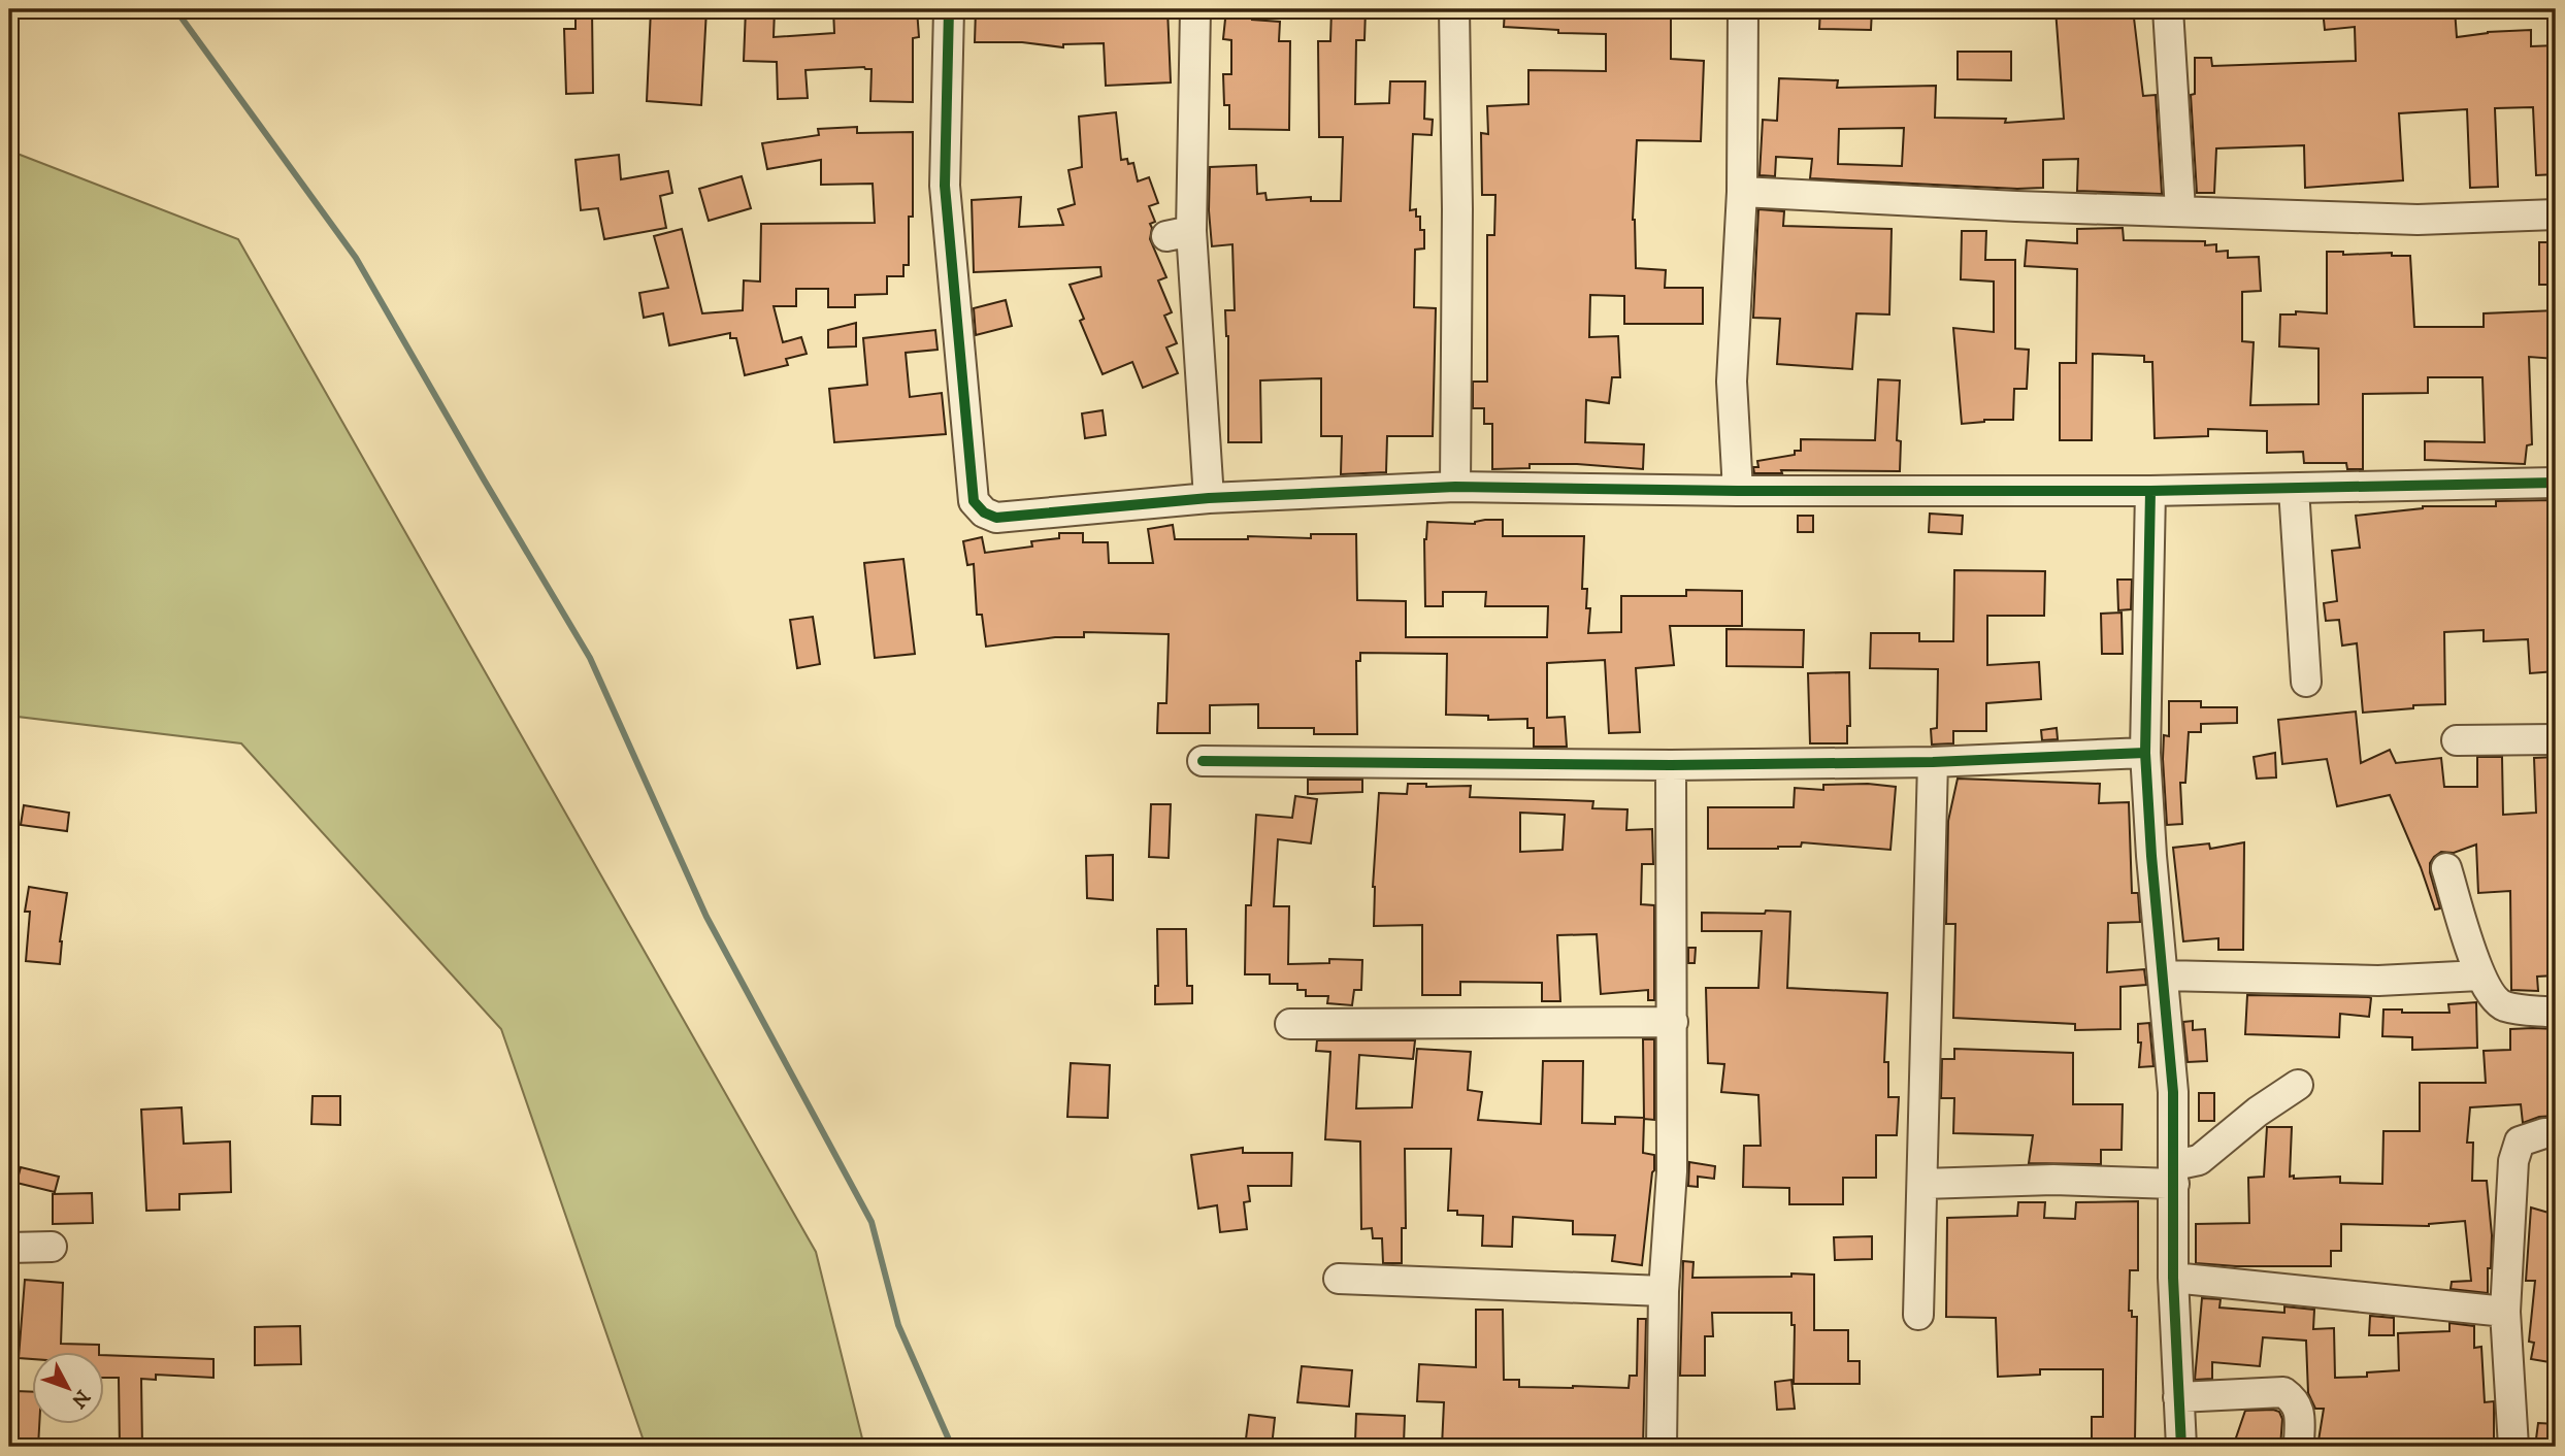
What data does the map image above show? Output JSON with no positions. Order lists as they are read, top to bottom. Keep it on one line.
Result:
{"north":"bottom right"}
